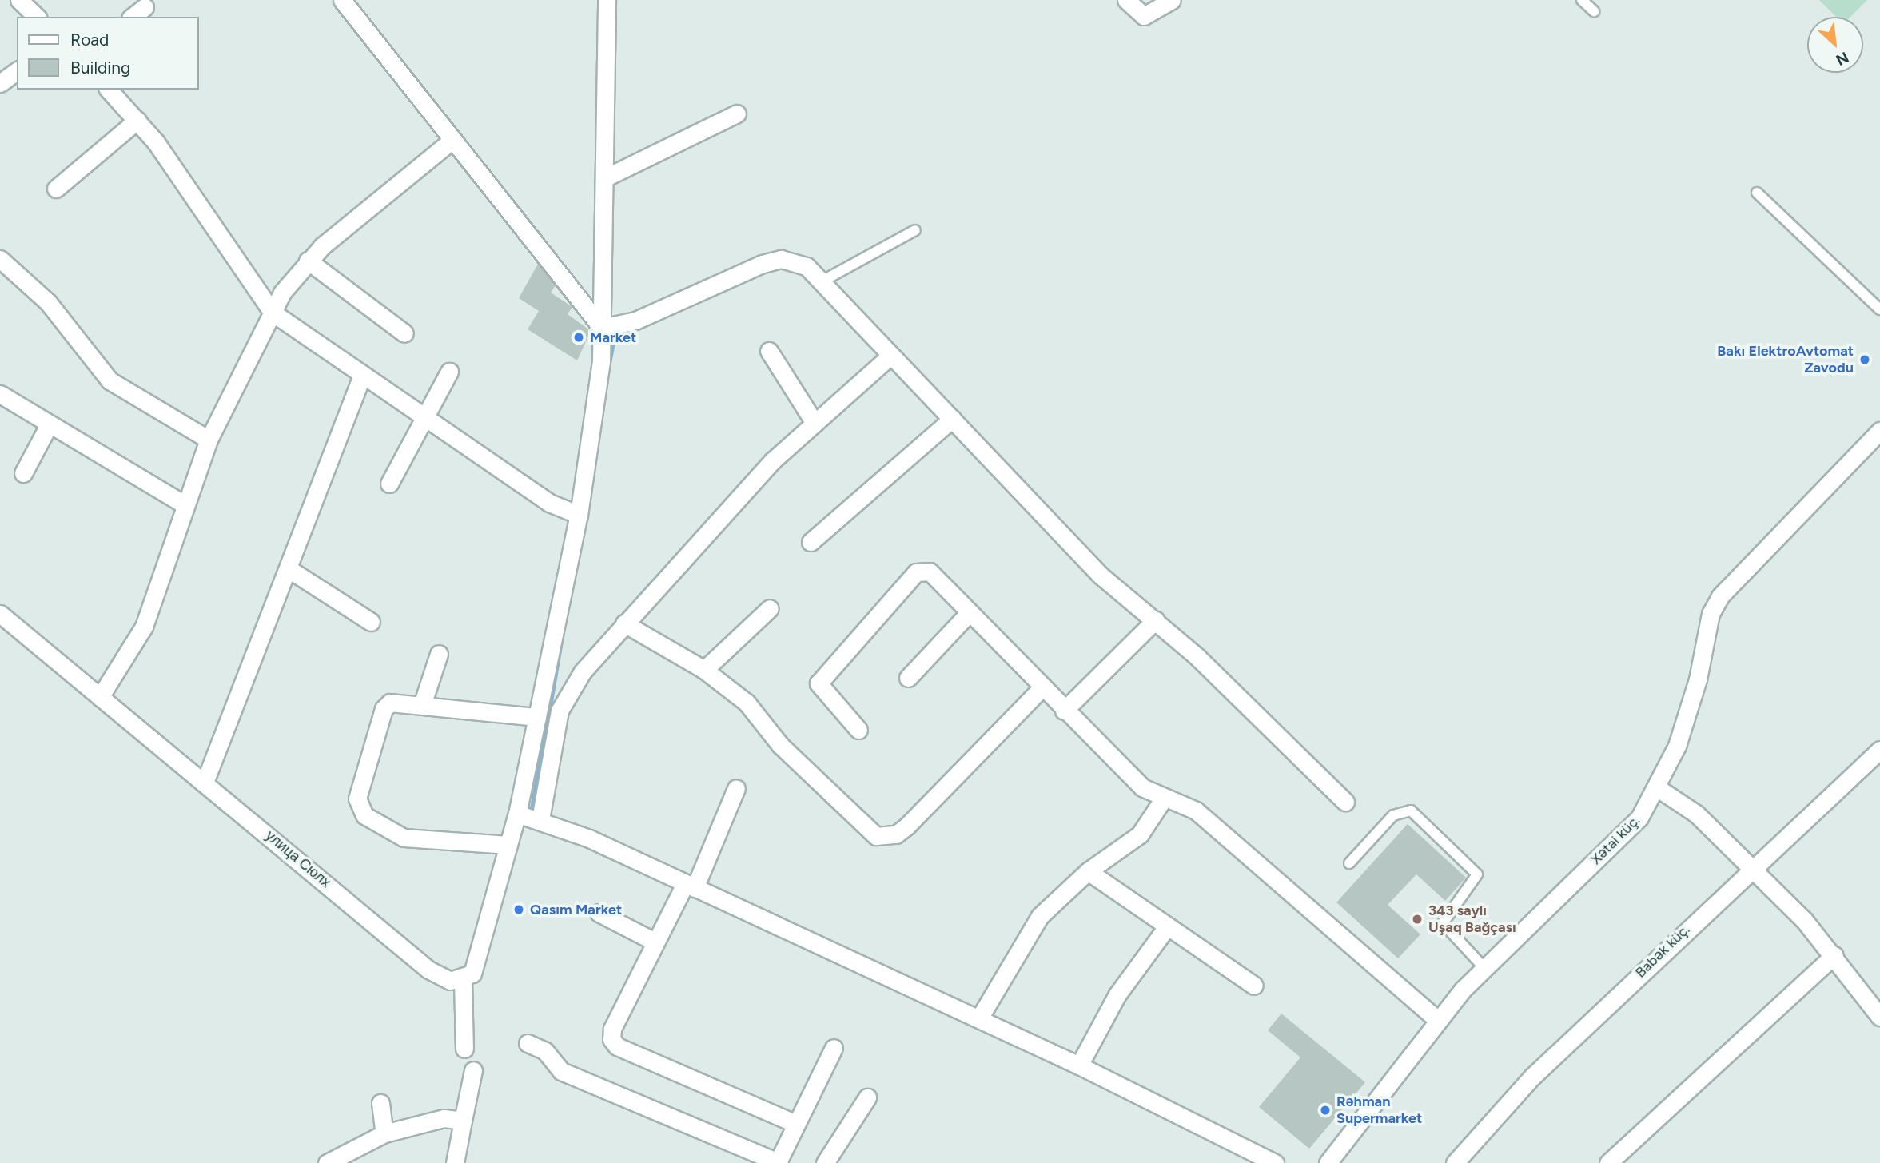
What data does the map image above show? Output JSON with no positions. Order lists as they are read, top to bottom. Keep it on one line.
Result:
{"streets":{"street":["Xətai küç.","улица Сюлх","Babək küç."]},"places":["Market","Bakı ElektroAvtomat Zavodu","Qasım Market","343 saylı Uşaq Bağçası","Rəhman Supermarket"],"legend":["Road","Building"],"north":"bottom right"}
